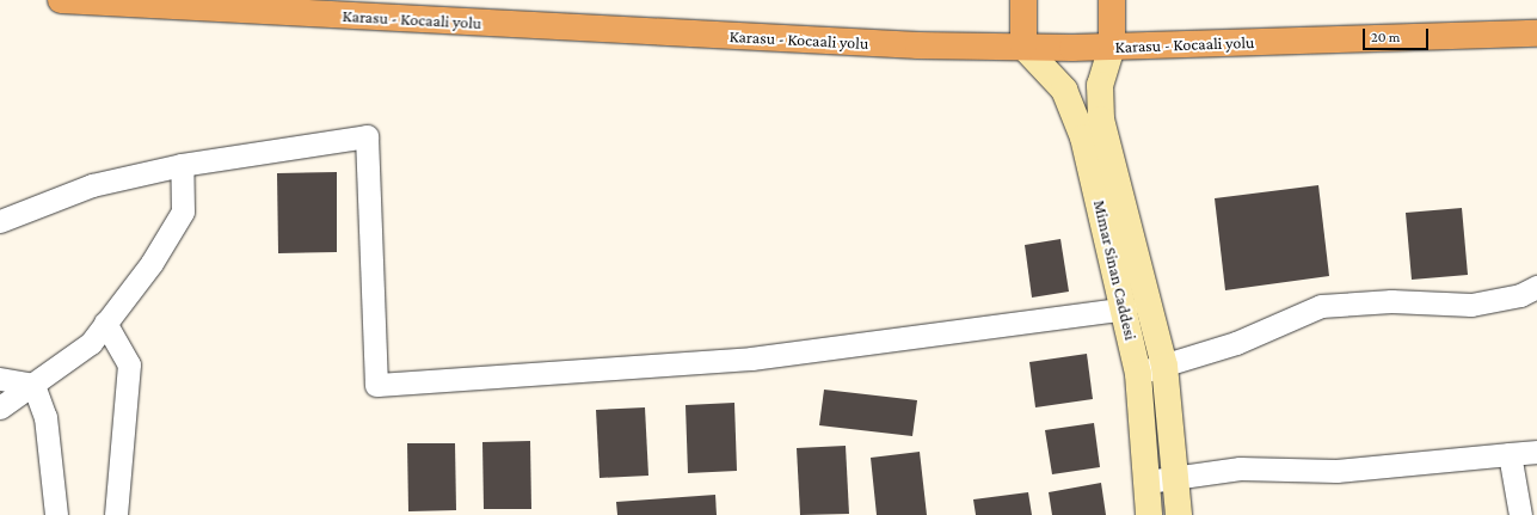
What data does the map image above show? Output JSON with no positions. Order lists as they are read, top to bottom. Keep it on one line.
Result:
{"streets":{"highway":["Karasu - Kocaali yolu"],"main road":["Mimar Sinan Caddesi"]},"crossings":[["Karasu - Kocaali yolu","Mimar Sinan Caddesi"]],"scale_bar":"20 m"}
